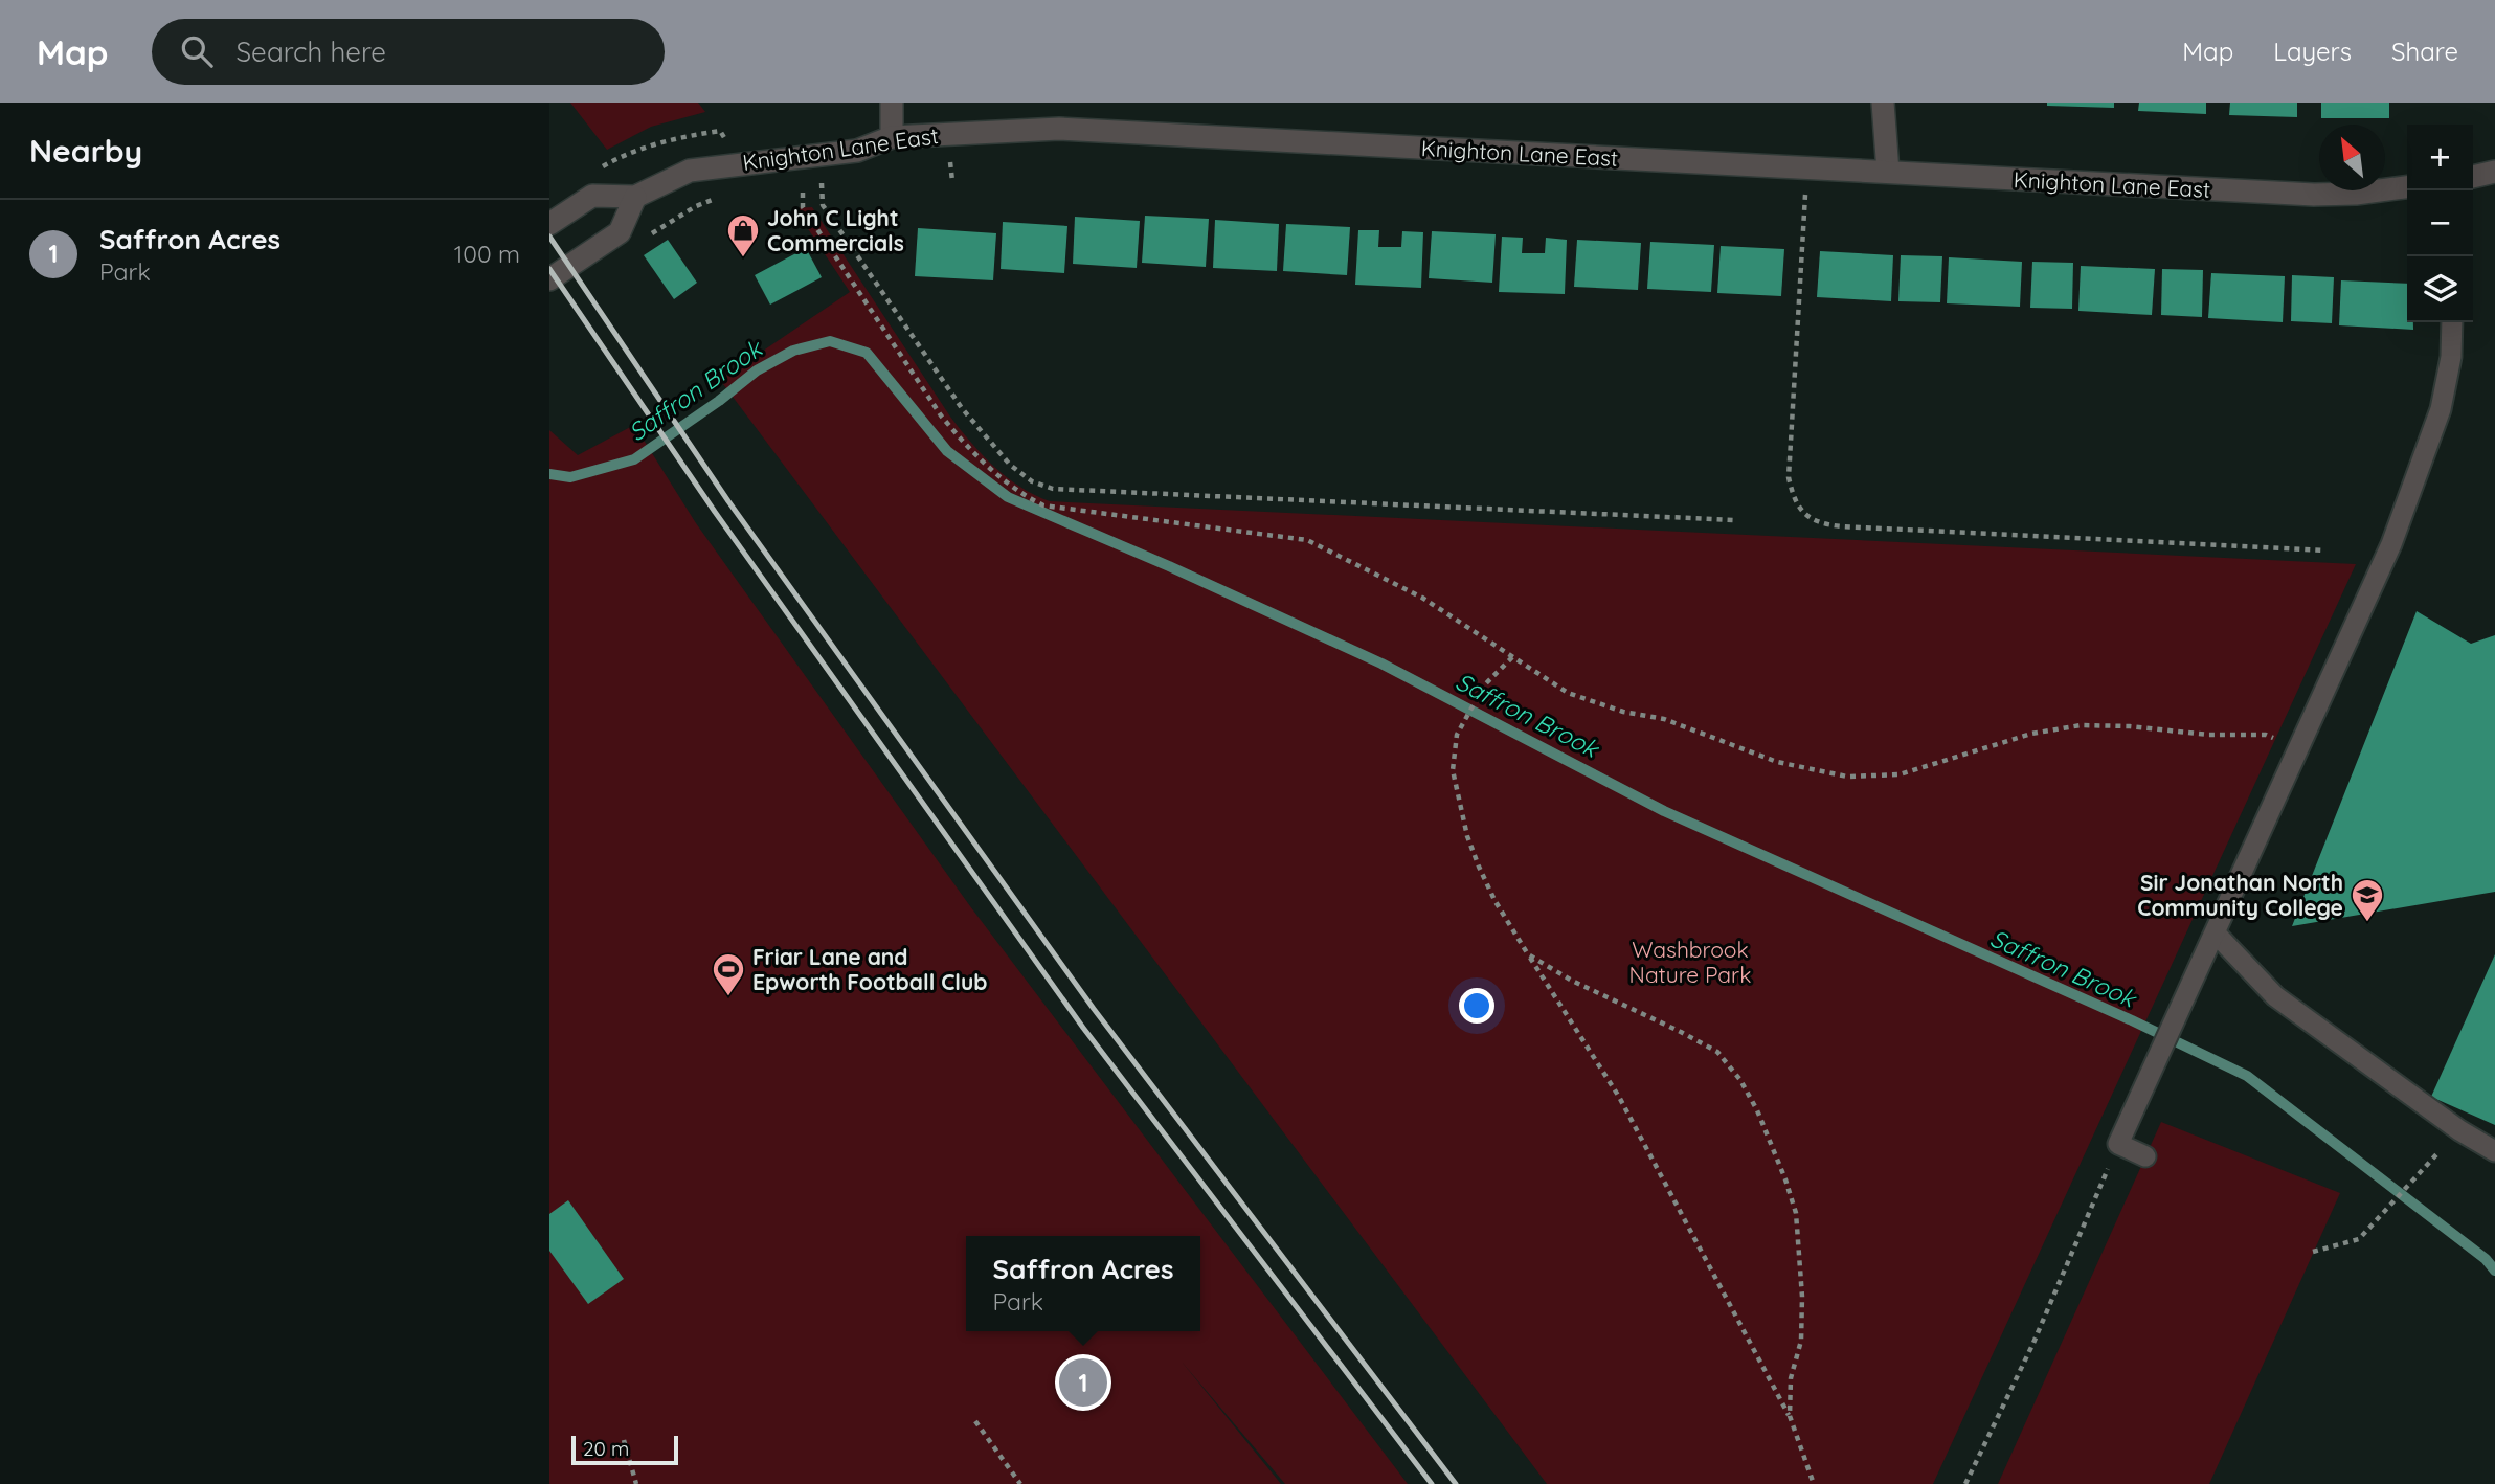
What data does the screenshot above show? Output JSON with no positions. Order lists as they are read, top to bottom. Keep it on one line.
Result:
{"streets":{"street":["Knighton Lane East"]},"water":["Saffron Brook"],"parks":["Washbrook Nature Park"],"places":{"shop":["John C Light Commercials"],"school or university":["Sir Jonathan North Community College"],"sports":["Friar Lane and Epworth Football Club"]},"scale_bar":"20 m","north":"top left","page":{"header":"Map","search":"Search here","nav":["Map","Layers","Share"],"heading":"Nearby","map_buttons":["+","−"],"list":[{"mark":"1","name":"Saffron Acres","note":"Park","value":"100 m"}],"popup":["Saffron Acres","Park"],"pins":"1","scale":"20 m"}}
